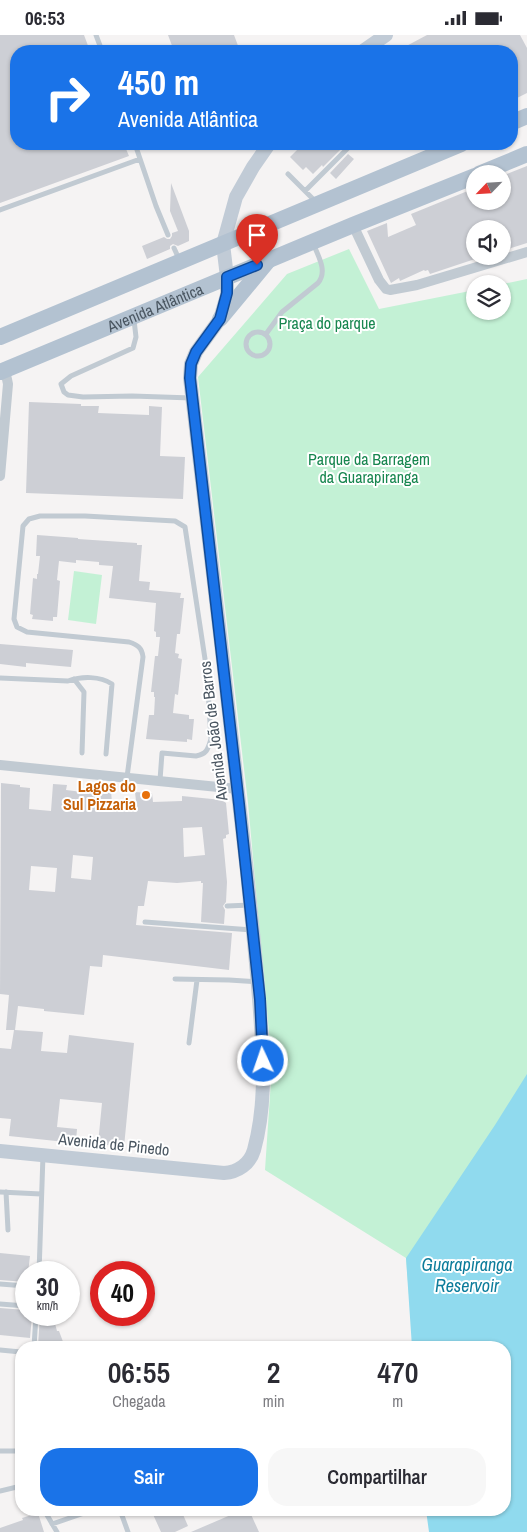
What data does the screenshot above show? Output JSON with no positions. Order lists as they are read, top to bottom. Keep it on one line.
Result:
{"streets":{"main road":["Avenida Atlântica"],"street":["Avenida João de Barros","Avenida de Pinedo"]},"crossings":[["Avenida Atlântica","Avenida João de Barros"],["Avenida João de Barros","Avenida de Pinedo"]],"water":["Guarapiranga Reservoir"],"parks":["Praça do parque","Parque da Barragem da Guarapiranga"],"places":["Lagos do Sul Pizzaria"],"north":"bottom left","page":{"status":"06:53","turn":["450 m","Avenida Atlântica"],"speed":"30 km/h","limit":"40","eta":["06:55","Chegada","2","min","470","m"],"buttons":["Sair","Compartilhar"]}}
